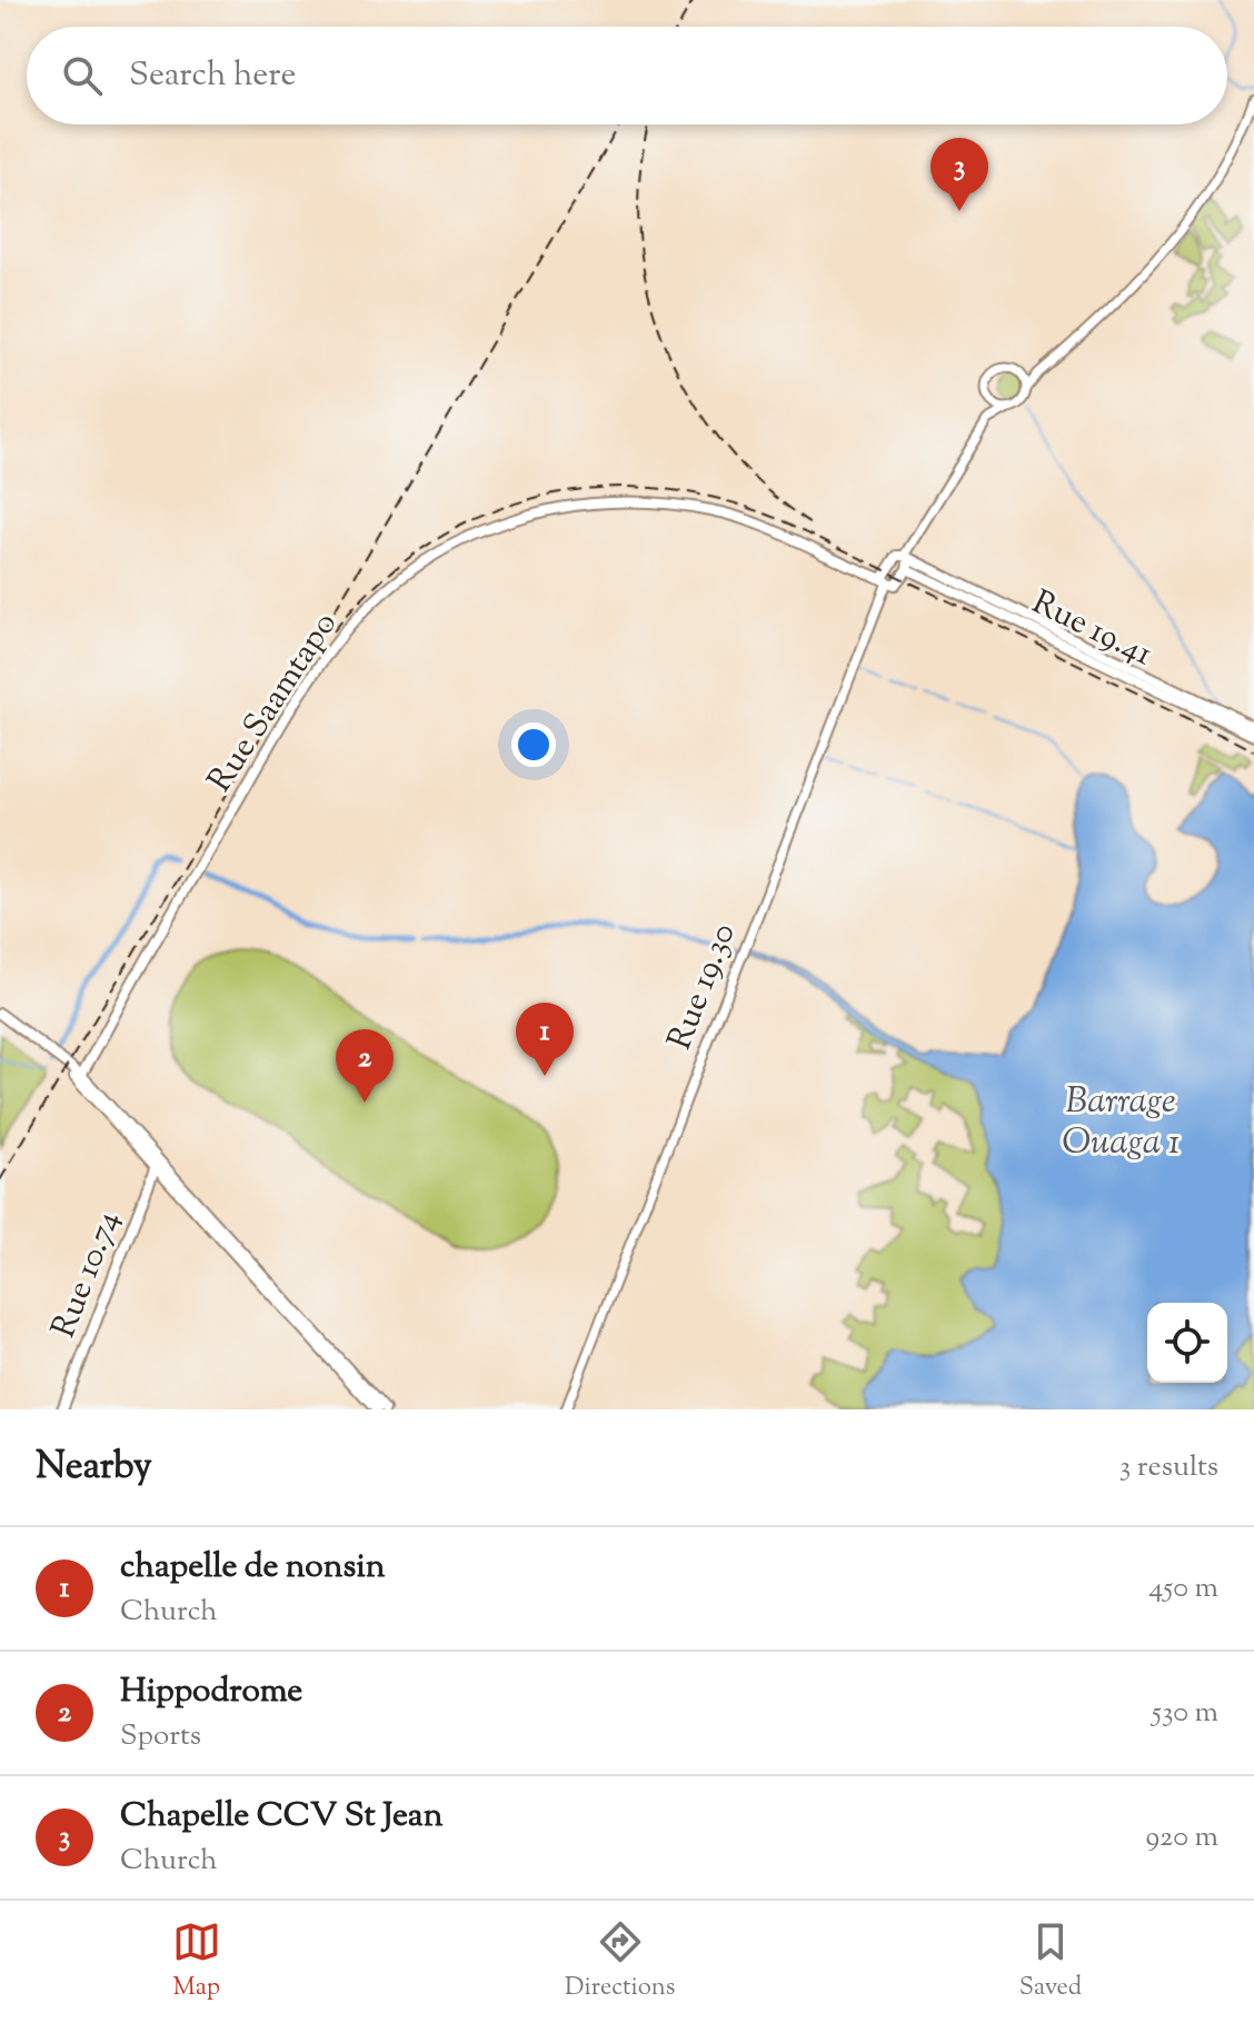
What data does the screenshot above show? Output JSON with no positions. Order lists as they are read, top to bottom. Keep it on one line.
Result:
{"streets":{"main road":["Rue 19.41","Rue Saamtapo","Rue 10.74"],"street":["Rue 19.30"]},"crossings":[["Rue Saamtapo","Rue 19.30"]],"water":["Barrage Ouaga 1"],"page":{"search":"Search here","pins":["3","1","2"],"heading":["Nearby","3 results"],"list":[{"mark":"1","name":"chapelle de nonsin","note":"Church","value":"450 m"},{"mark":"2","name":"Hippodrome","note":"Sports","value":"530 m"},{"mark":"3","name":"Chapelle CCV St Jean","note":"Church","value":"920 m"}],"nav":["Map","Directions","Saved"]}}
